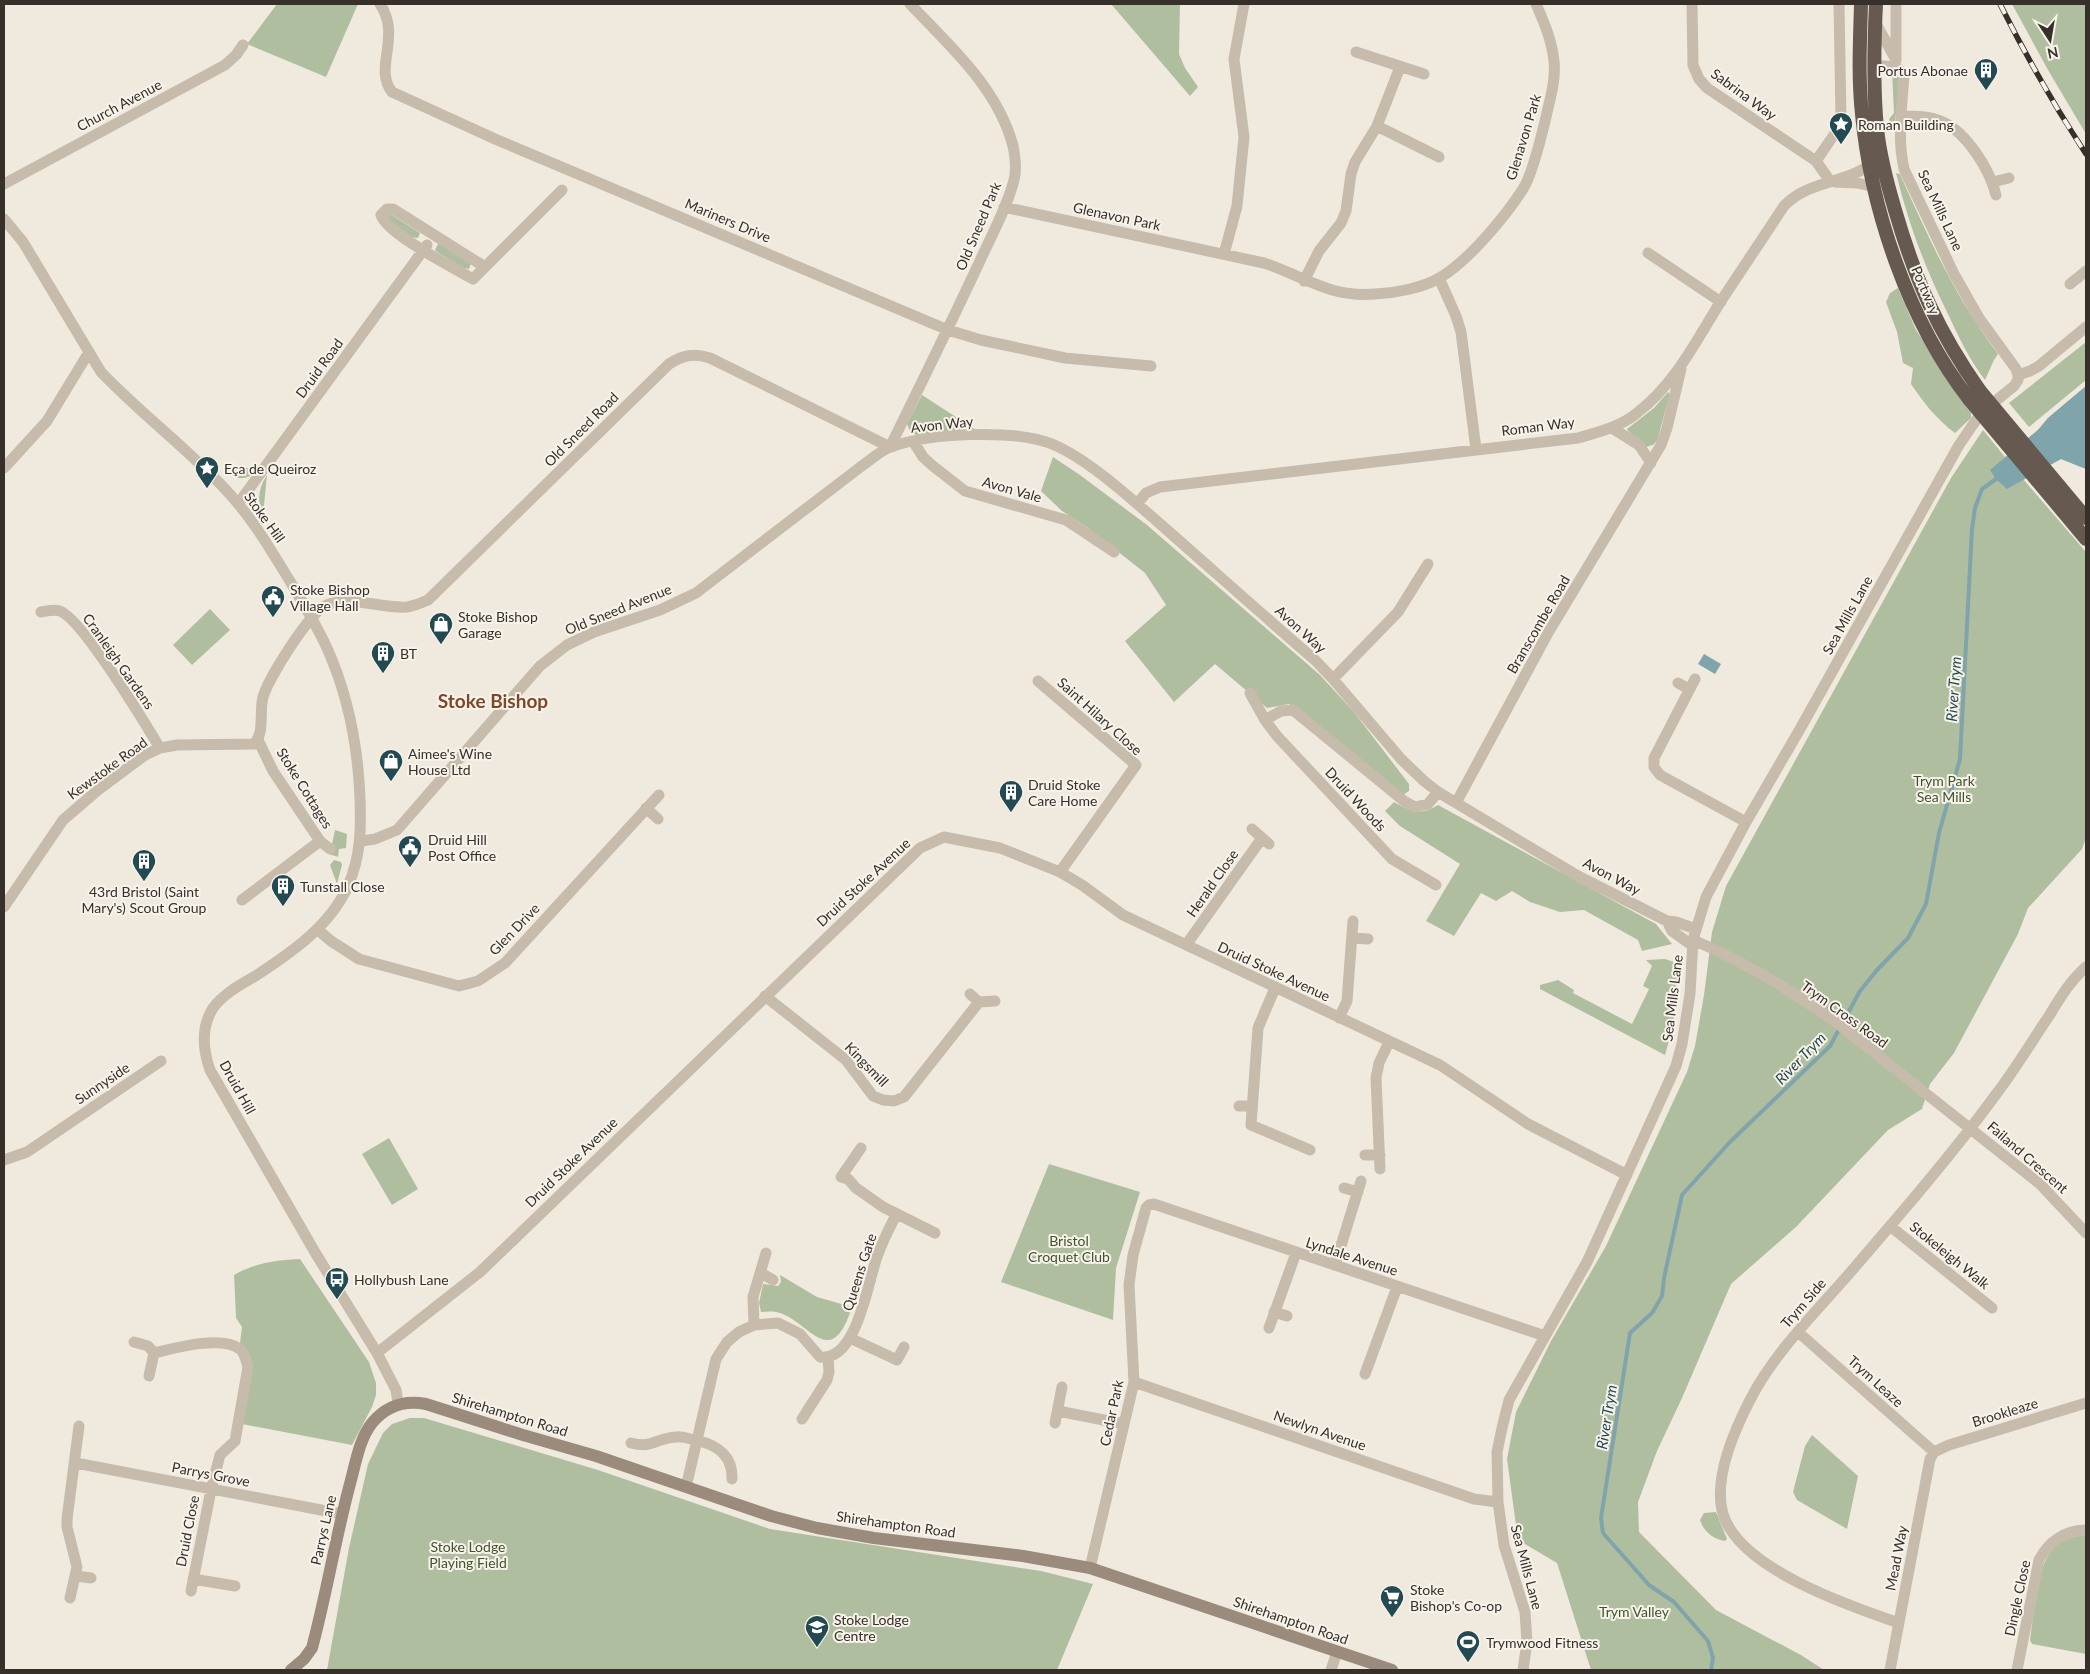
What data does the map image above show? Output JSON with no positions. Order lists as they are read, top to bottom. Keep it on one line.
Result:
{"streets":{"highway":["Portway"],"main road":["Shirehampton Road","Parrys Lane"],"street":["Sabrina Way","Church Avenue","Glenavon Park","Sea Mills Lane","Mariners Drive","Old Sneed Park","Druid Road","Avon Way","Roman Way","Old Sneed Road","Avon Vale","Stoke Hill","Old Sneed Avenue","Branscombe Road","Cranleigh Gardens","Saint Hilary Close","Kewstoke Road","Stoke Cottages","Druid Woods","Druid Stoke Avenue","Herald Close","Glen Drive","Trym Cross Road","Kingsmill","Sunnyside","Druid Hill","Failand Crescent","Stokeleigh Walk","Lyndale Avenue","Queens Gate","Trym Side","Trym Leaze","Brookleaze","Cedar Park","Newlyn Avenue","Parrys Grove","Druid Close","Mead Way","Dingle Close"]},"crossings":[["Sabrina Way","Roman Way"],["Glenavon Park","Old Sneed Park"],["Sea Mills Lane","Avon Way"],["Sea Mills Lane","Druid Stoke Avenue"],["Sea Mills Lane","Trym Cross Road"],["Sea Mills Lane","Lyndale Avenue"],["Sea Mills Lane","Newlyn Avenue"],["Mariners Drive","Old Sneed Park"],["Old Sneed Park","Avon Way"],["Old Sneed Park","Old Sneed Road"],["Old Sneed Park","Old Sneed Avenue"],["Portway","Roman Way"],["Druid Road","Stoke Hill"],["Avon Way","Roman Way"],["Avon Way","Old Sneed Road"],["Avon Way","Avon Vale"],["Avon Way","Old Sneed Avenue"],["Avon Way","Branscombe Road"],["Avon Way","Druid Woods"],["Avon Way","Trym Cross Road"],["Roman Way","Branscombe Road"],["Old Sneed Road","Stoke Hill"],["Old Sneed Road","Old Sneed Avenue"],["Stoke Hill","Druid Hill"],["Old Sneed Avenue","Druid Hill"],["Cranleigh Gardens","Kewstoke Road"],["Saint Hilary Close","Druid Stoke Avenue"],["Kewstoke Road","Stoke Cottages"],["Druid Stoke Avenue","Herald Close"],["Druid Stoke Avenue","Kingsmill"],["Druid Stoke Avenue","Druid Hill"],["Glen Drive","Druid Hill"],["Trym Cross Road","Failand Crescent"],["Trym Cross Road","Trym Side"],["Druid Hill","Shirehampton Road"],["Druid Hill","Parrys Lane"],["Failand Crescent","Trym Side"],["Stokeleigh Walk","Trym Side"],["Lyndale Avenue","Cedar Park"],["Trym Side","Trym Leaze"],["Trym Side","Mead Way"],["Trym Leaze","Brookleaze"],["Trym Leaze","Mead Way"],["Brookleaze","Mead Way"],["Cedar Park","Shirehampton Road"],["Cedar Park","Newlyn Avenue"],["Shirehampton Road","Parrys Lane"],["Parrys Grove","Parrys Lane"],["Parrys Grove","Druid Close"]],"districts":["Stoke Bishop"],"water":["River Trym"],"parks":["Trym Park Sea Mills","Bristol Croquet Club","Stoke Lodge Playing Field","Trym Valley"],"places":{"building":["Portus Abonae","BT","Druid Stoke Care Home","43rd Bristol (Saint Mary's) Scout Group","Tunstall Close"],"place":["Roman Building","Eça de Queiroz"],"public building":["Stoke Bishop Village Hall","Druid Hill Post Office"],"shop":["Stoke Bishop Garage","Aimee's Wine House Ltd"],"bus stop":["Hollybush Lane"],"supermarket":["Stoke Bishop's Co-op"],"school or university":["Stoke Lodge Centre"],"sports":["Trymwood Fitness"]},"north":"bottom"}
